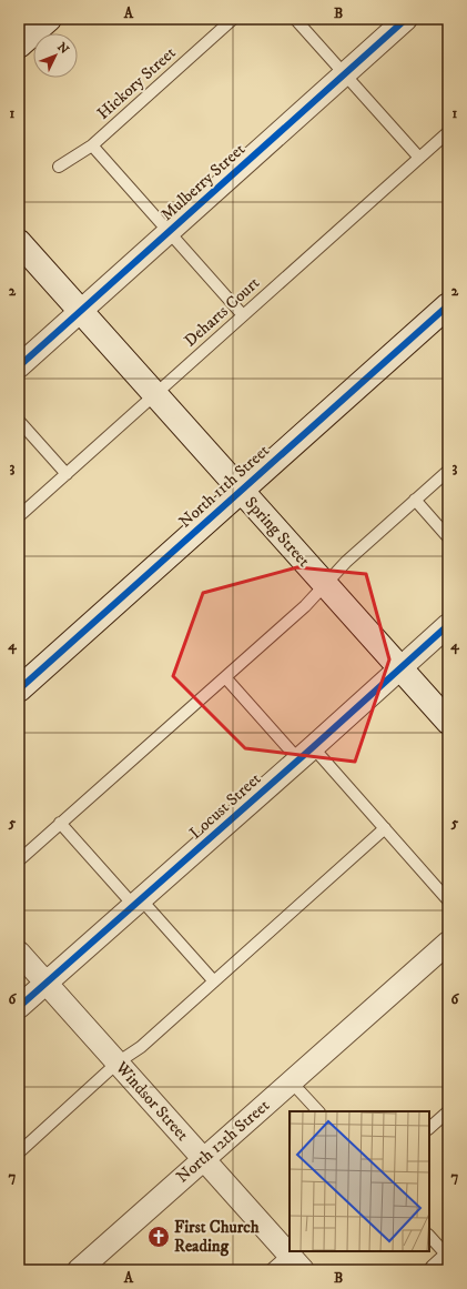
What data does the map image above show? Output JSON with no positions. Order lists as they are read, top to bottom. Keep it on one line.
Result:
{"streets":{"main road":["North 11th Street","Spring Street"],"street":["Mulberry Street","Locust Street","Windsor Street","North 12th Street"],"lane":["Hickory Street","Deharts Court"]},"crossings":[["Mulberry Street","Spring Street"],["Deharts Court","Spring Street"],["North 11th Street","Spring Street"],["Spring Street","Locust Street"],["Locust Street","Windsor Street"],["Windsor Street","North 12th Street"]],"places":{"church":["First Church Reading"]},"north":"top right","grid":{"columns":["A","B"],"rows":["1","2","3","4","5","6","7"]}}
